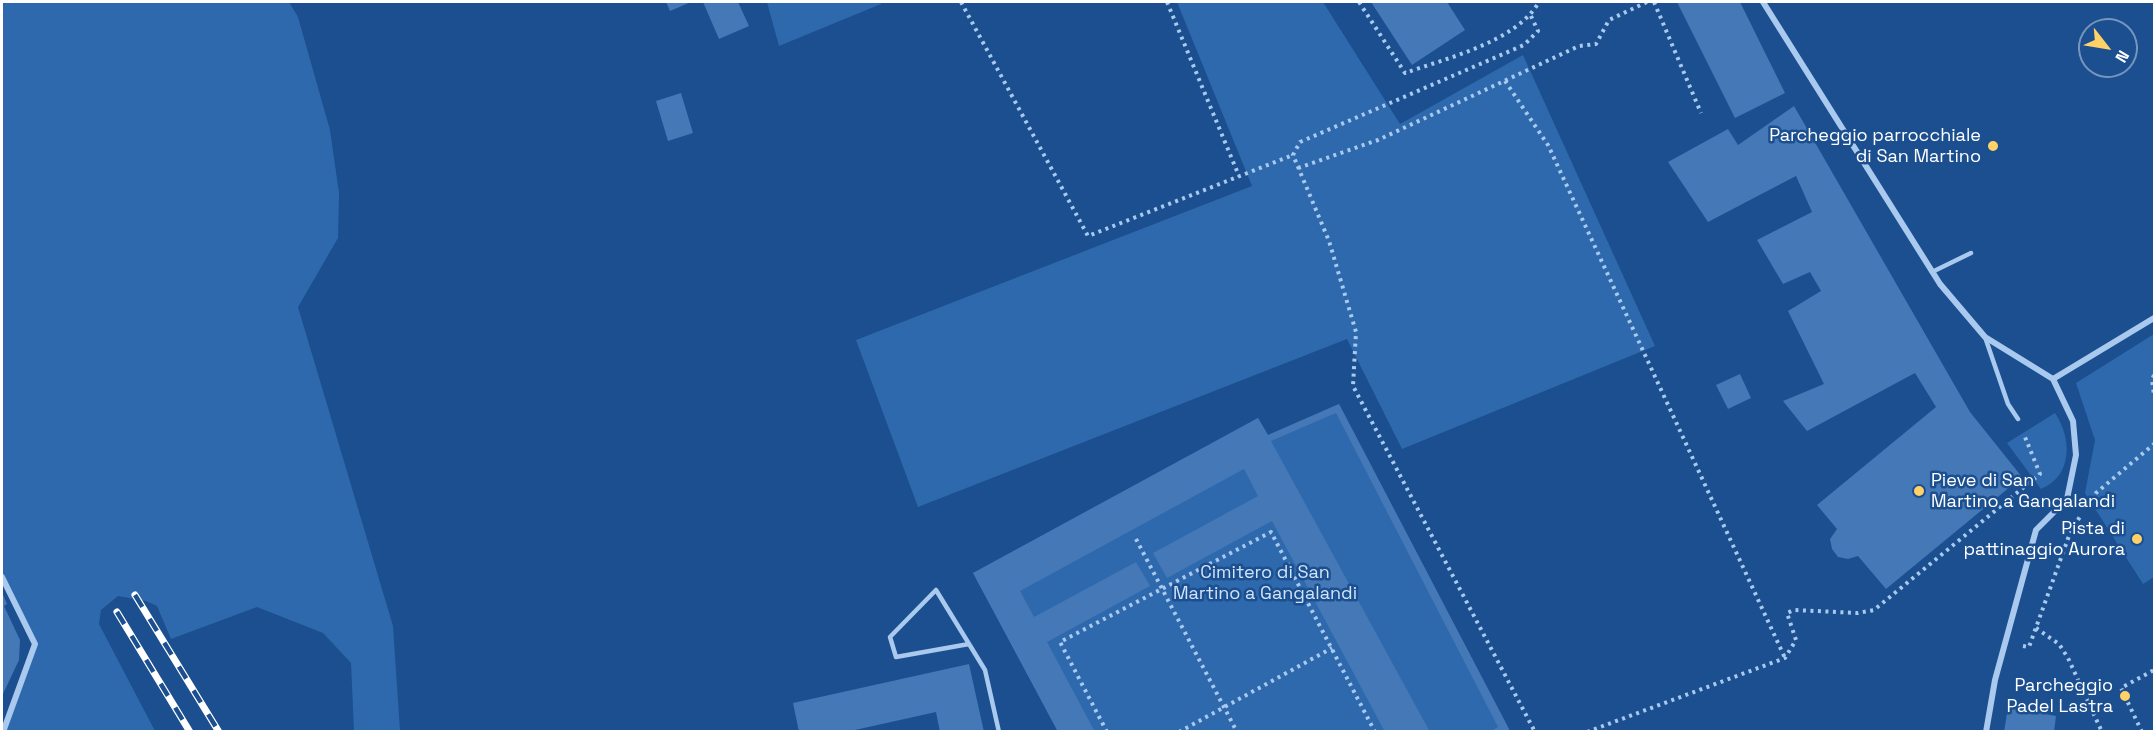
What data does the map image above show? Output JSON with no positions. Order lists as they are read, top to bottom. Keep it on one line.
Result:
{"parks":["Cimitero di San Martino a Gangalandi"],"places":["Parcheggio parrocchiale di San Martino","Pieve di San Martino a Gangalandi","Pista di pattinaggio Aurora","Parcheggio Padel Lastra"],"north":"bottom right"}
